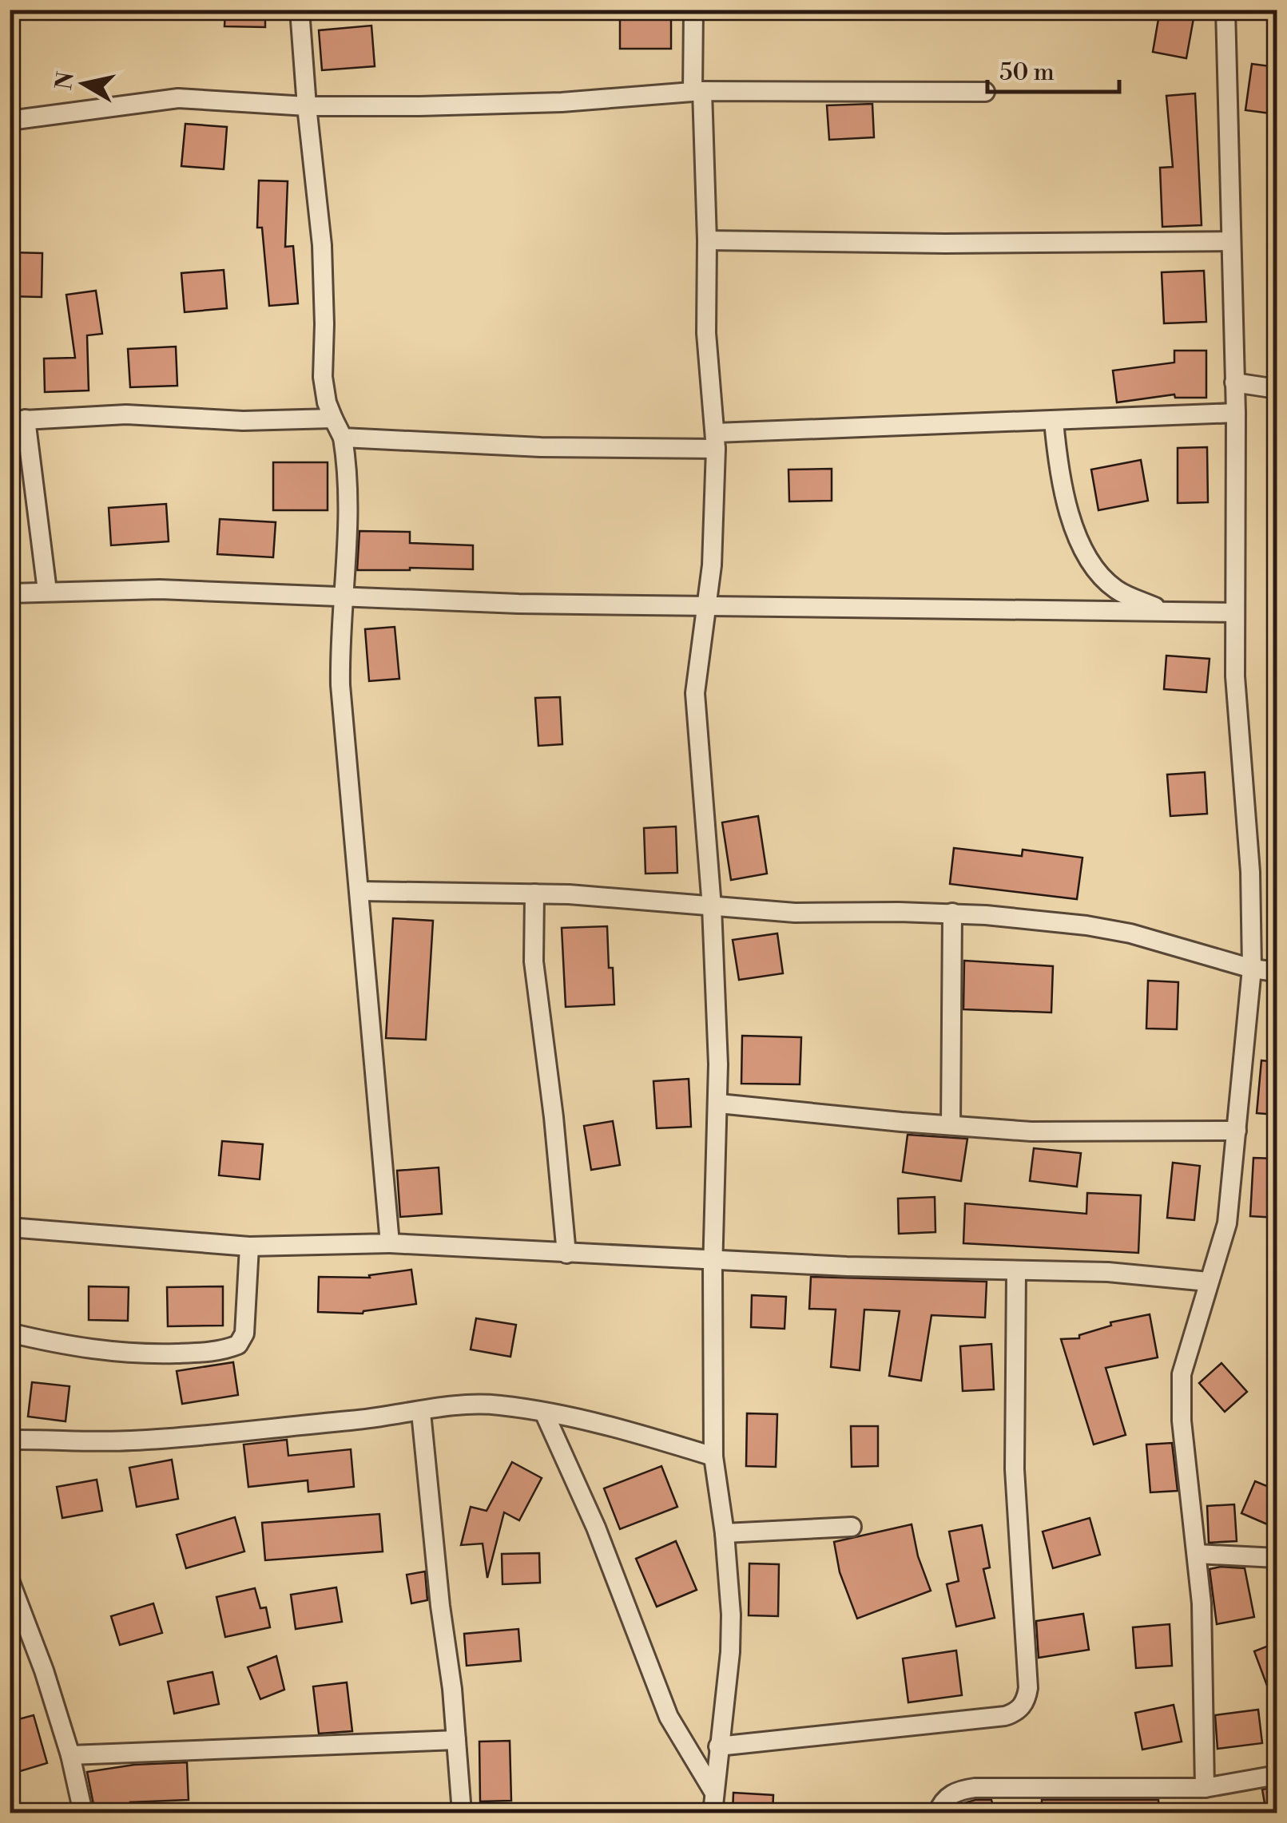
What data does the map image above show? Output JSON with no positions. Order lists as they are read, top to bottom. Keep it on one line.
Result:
{"scale_bar":"50 m","north":"left"}
